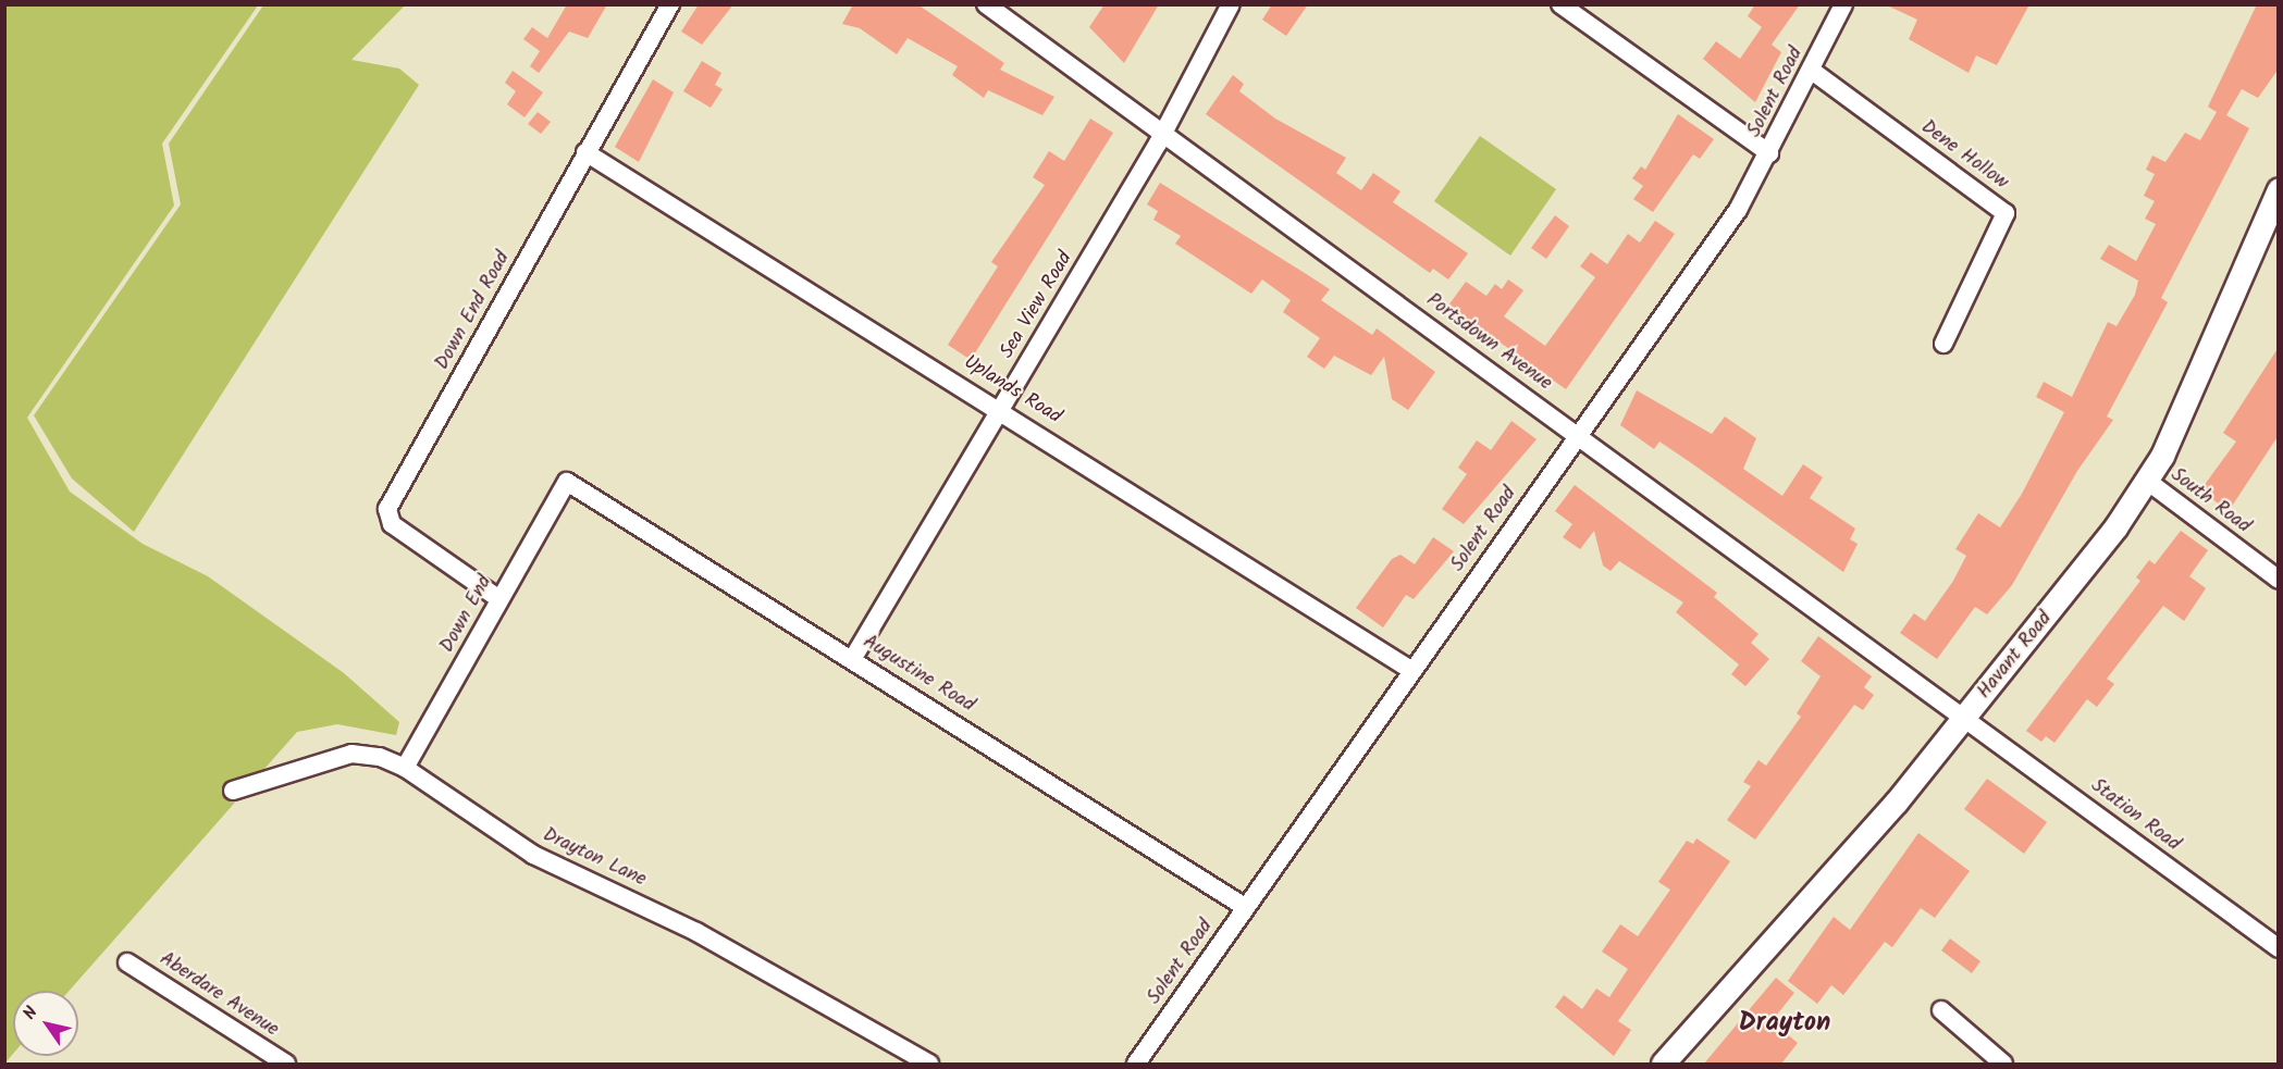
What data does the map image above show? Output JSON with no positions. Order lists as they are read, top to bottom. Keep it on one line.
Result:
{"streets":{"street":["Solent Road","Dene Hollow","Sea View Road","Down End Road","Portsdown Avenue","Uplands Road","South Road","Down End","Havant Road","Augustine Road","Station Road","Drayton Lane","Aberdare Avenue"]},"crossings":[["Solent Road","Dene Hollow"],["Solent Road","Portsdown Avenue"],["Solent Road","Uplands Road"],["Solent Road","Augustine Road"],["Sea View Road","Portsdown Avenue"],["Sea View Road","Uplands Road"],["Sea View Road","Augustine Road"],["Down End Road","Uplands Road"],["Down End Road","Down End"],["Portsdown Avenue","Havant Road"],["Portsdown Avenue","Station Road"],["South Road","Havant Road"],["Down End","Augustine Road"],["Down End","Drayton Lane"],["Havant Road","Station Road"]],"districts":["Drayton"],"north":"top left"}
